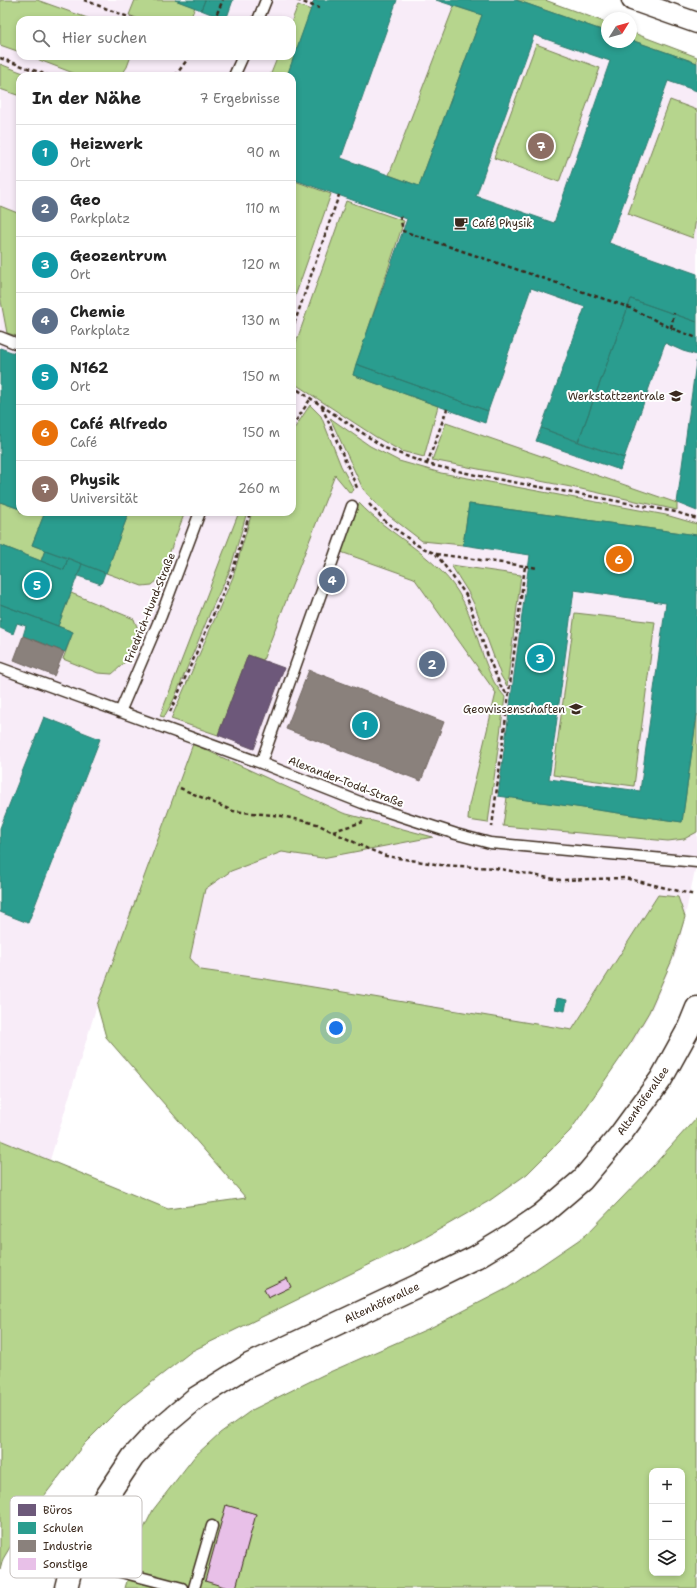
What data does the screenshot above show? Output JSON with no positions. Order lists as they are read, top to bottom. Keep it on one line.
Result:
{"streets":{"street":["Altenhöferallee"],"lane":["Friedrich-Hund-Straße","Alexander-Todd-Straße"]},"crossings":[["Friedrich-Hund-Straße","Alexander-Todd-Straße"]],"places":{"cafe":["Café Physik"],"school or university":["Werkstattzentrale","Geowissenschaften"]},"legend":["Büros","Schulen","Industrie","Sonstige"],"north":"top right","page":{"search":"Hier suchen","heading":["In der Nähe","7 Ergebnisse"],"list":[{"mark":"1","name":"Heizwerk","note":"Ort","value":"90 m"},{"mark":"2","name":"Geo","note":"Parkplatz","value":"110 m"},{"mark":"3","name":"Geozentrum","note":"Ort","value":"120 m"},{"mark":"4","name":"Chemie","note":"Parkplatz","value":"130 m"},{"mark":"5","name":"N162","note":"Ort","value":"150 m"},{"mark":"6","name":"Café Alfredo","note":"Café","value":"150 m"},{"mark":"7","name":"Physik","note":"Universität","value":"260 m"}],"pins":["7","6","4","5","3","2","1"],"map_buttons":["+","−"]}}
